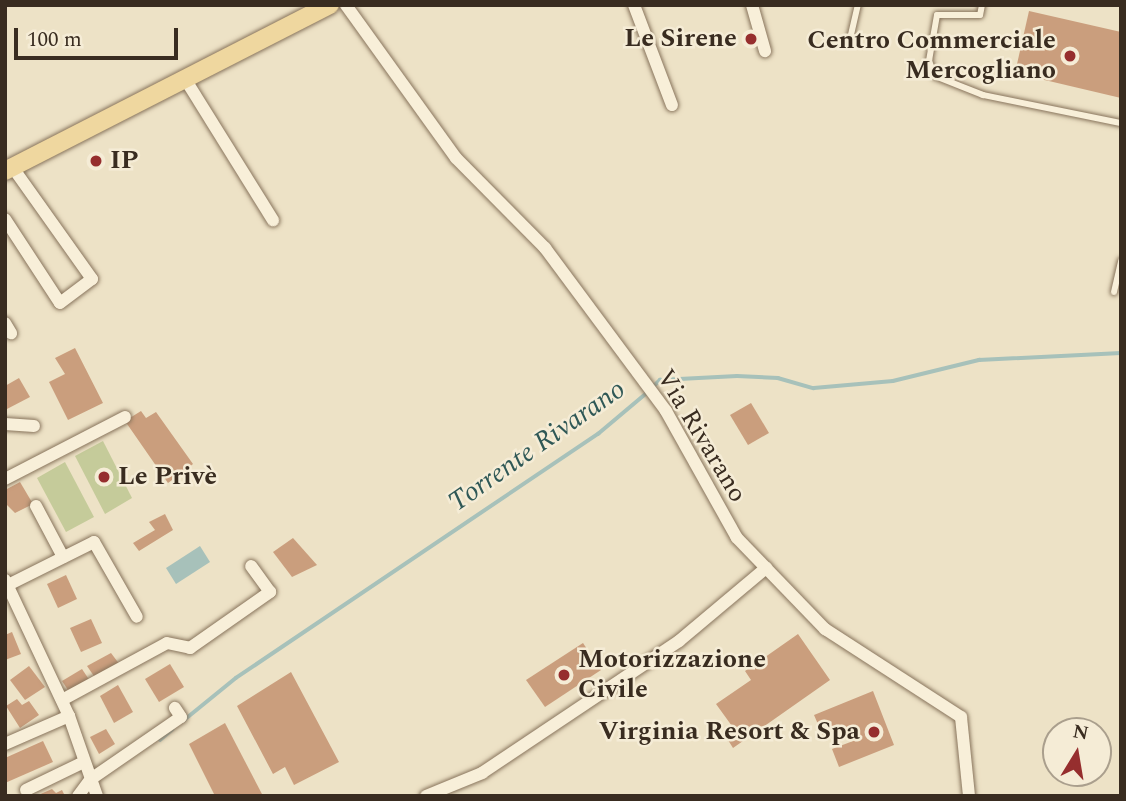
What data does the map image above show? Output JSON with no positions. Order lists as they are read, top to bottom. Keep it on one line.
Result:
{"streets":{"street":["Via Rivarano"]},"water":["Torrente Rivarano"],"places":["Le Sirene","Centro Commerciale Mercogliano","IP","Le Privè","Motorizzazione Civile","Virginia Resort & Spa"],"scale_bar":"100 m","north":"top"}
